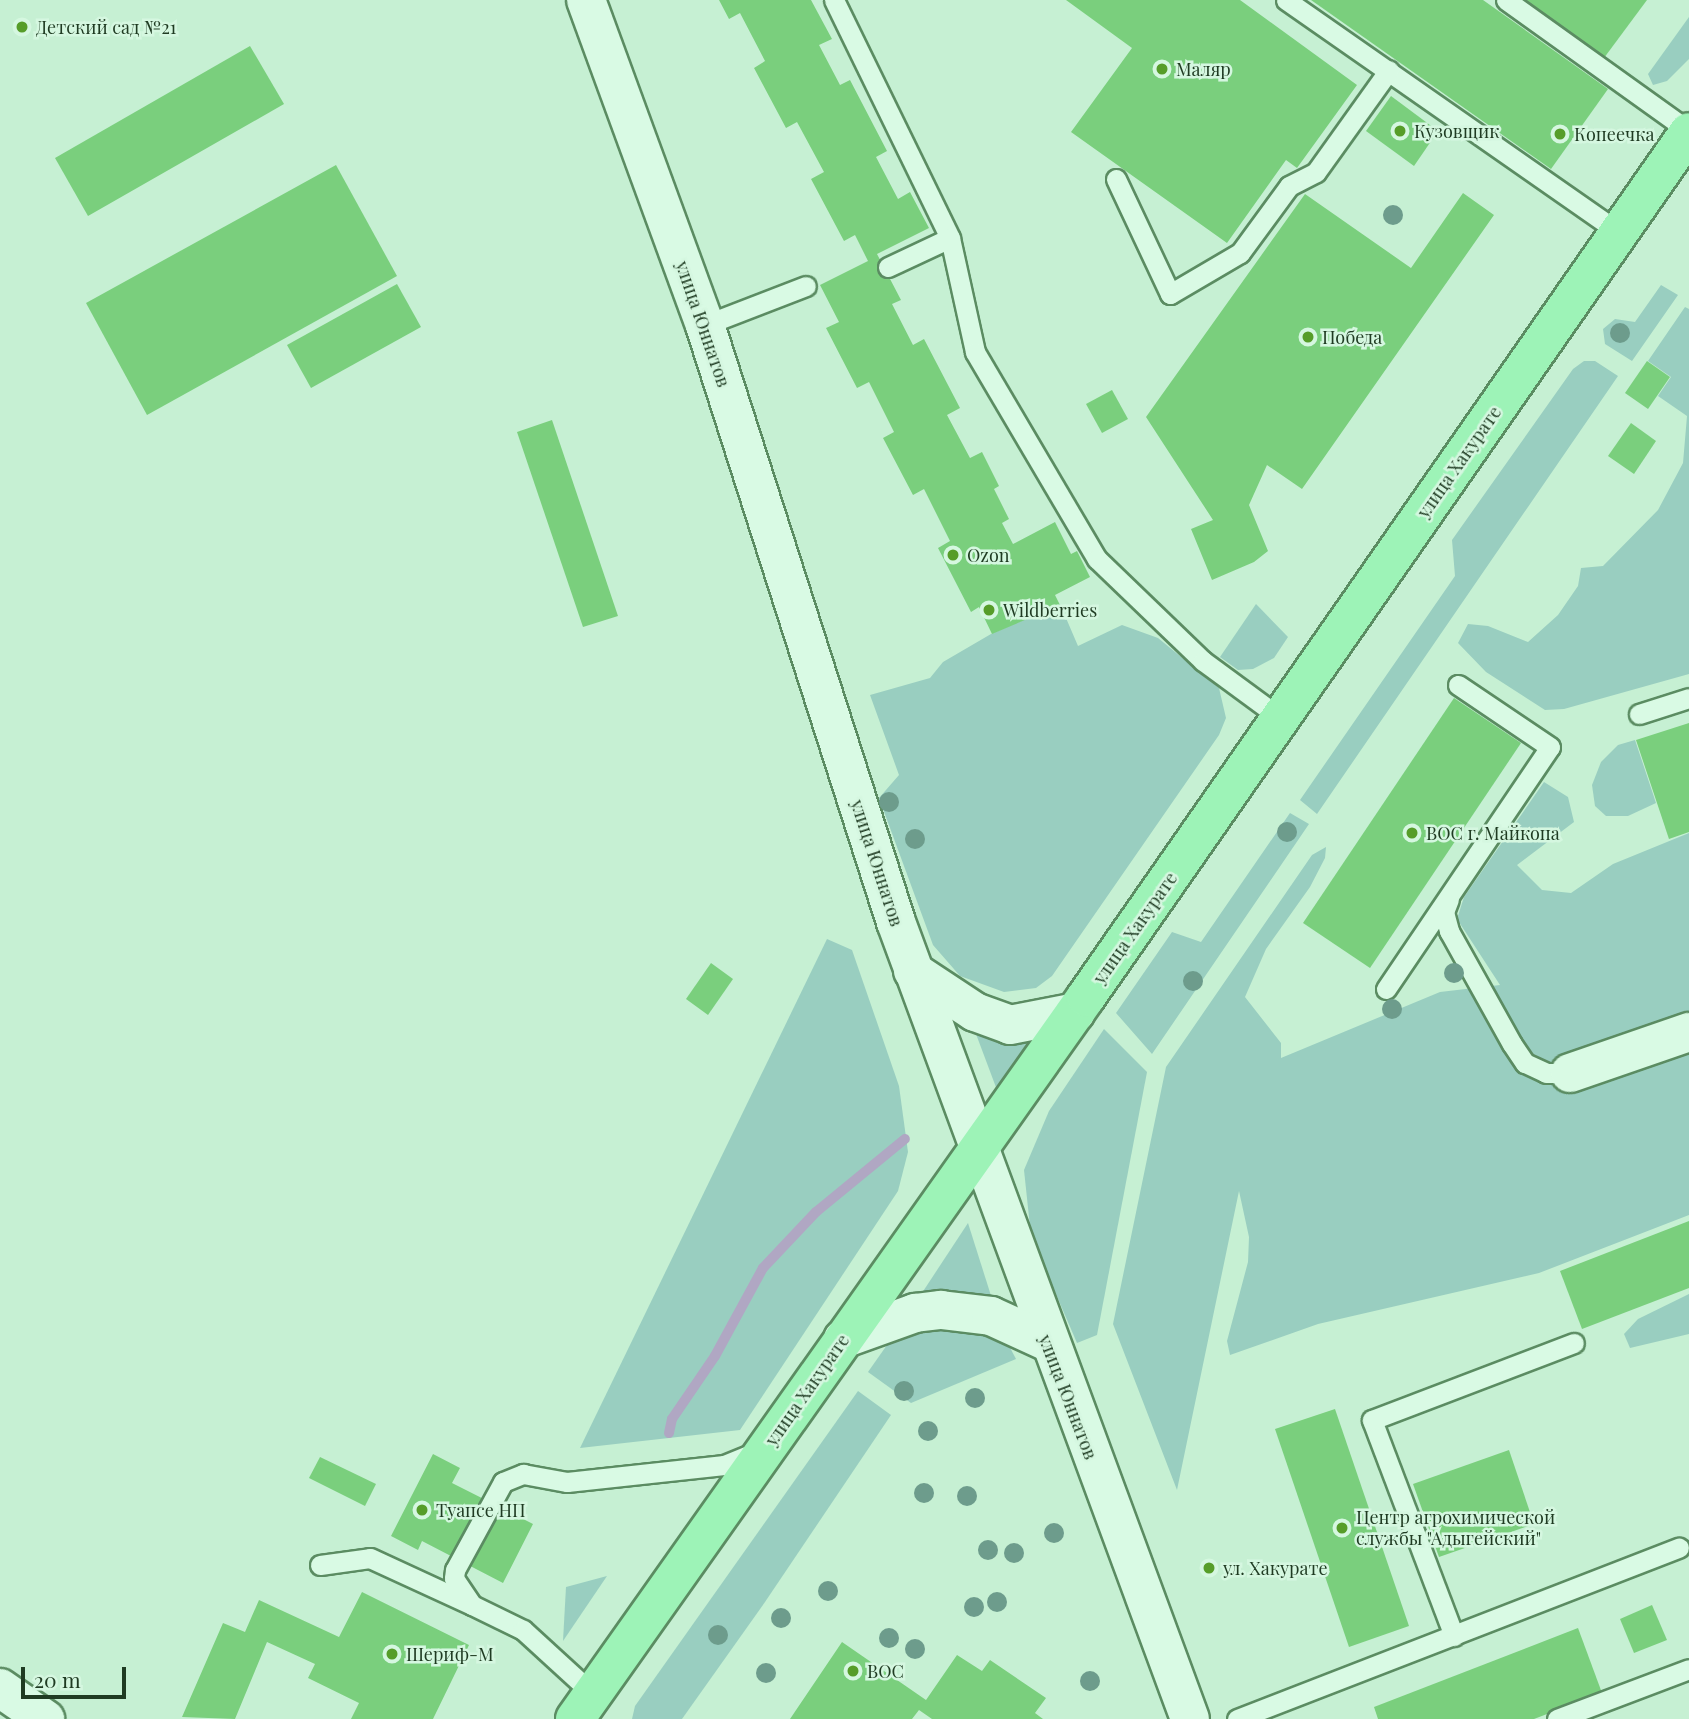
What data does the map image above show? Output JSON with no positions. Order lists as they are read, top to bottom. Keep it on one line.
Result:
{"streets":{"main road":["улица Юннатов","улица Хакурате"]},"crossings":[["улица Юннатов","улица Хакурате"]],"places":["Детский сад №21","Маляр","Кузовщик","Копеечка","Победа","Ozon","Wildberries","ВОС г. Майкопа","Туапсе НП","Центр агрохимической службы \"Адыгейский\"","ул. Хакурате","Шериф-М","ВОС"],"scale_bar":"20 m"}
